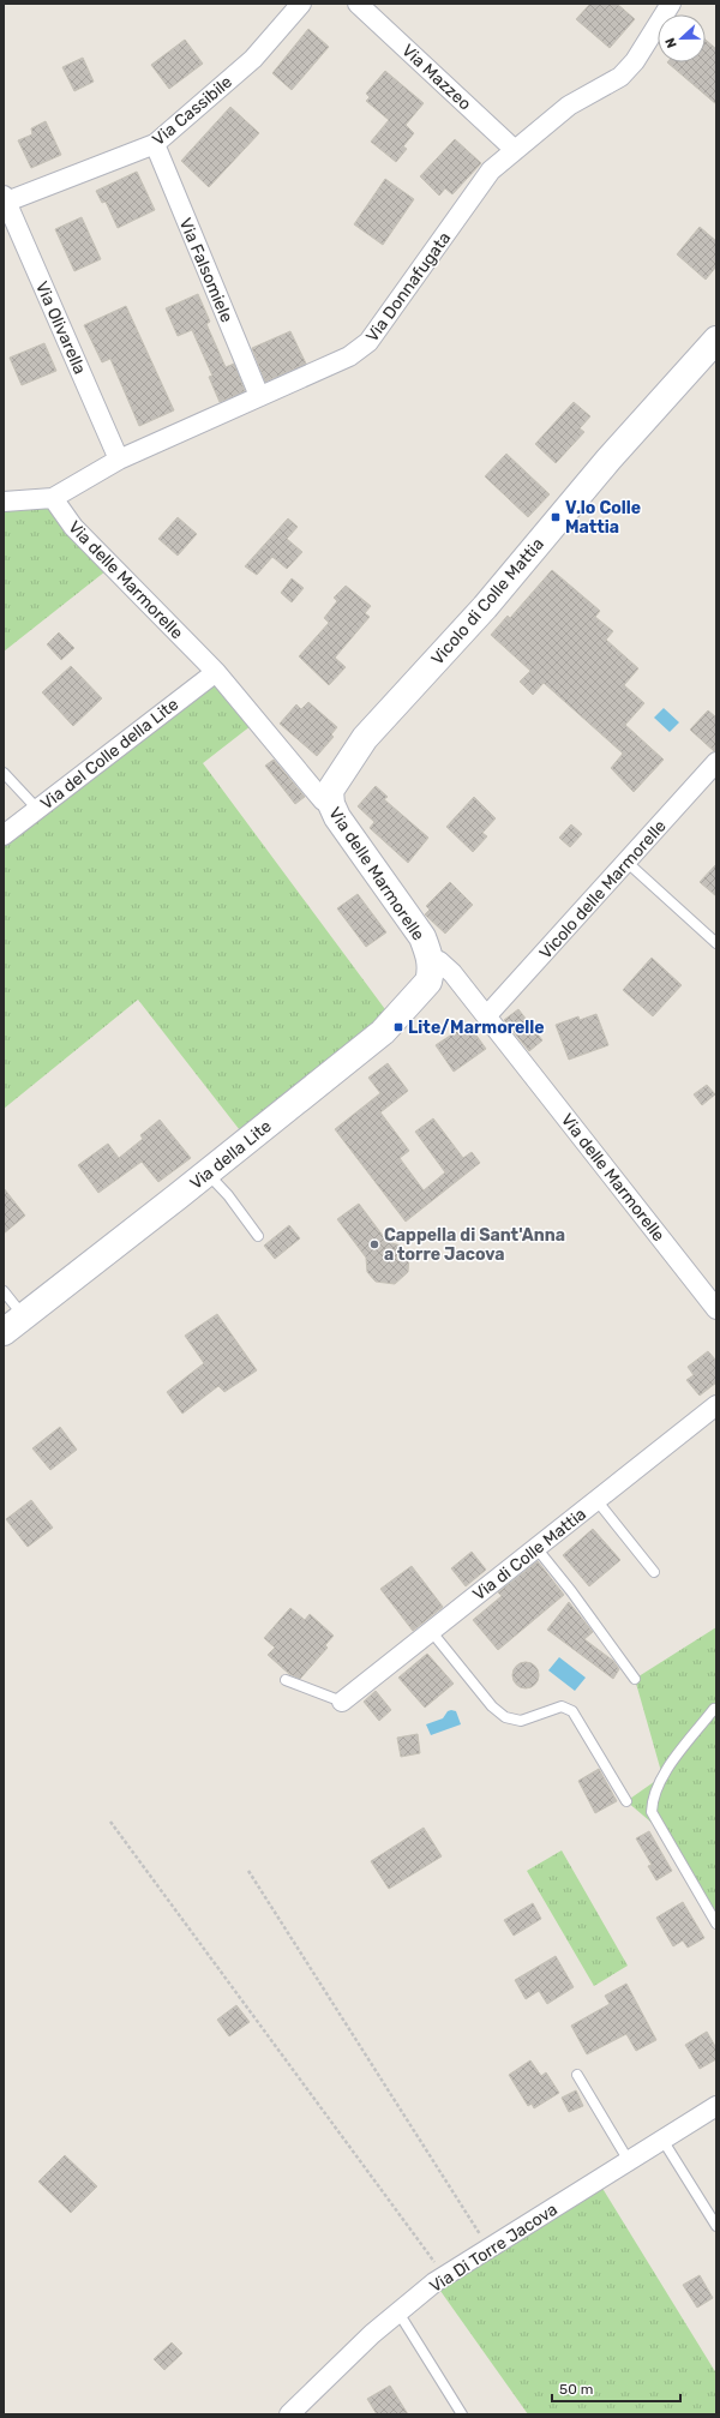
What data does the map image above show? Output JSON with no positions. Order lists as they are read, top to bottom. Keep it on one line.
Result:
{"streets":{"street":["Via Mazzeo","Via Cassibile","Via Falsomiele","Via Donnafugata","Via Olivarella","Via delle Marmorelle","Vicolo di Colle Mattia","Via del Colle della Lite","Vicolo delle Marmorelle","Via della Lite","Via di Colle Mattia","Via Di Torre Jacova"]},"crossings":[["Via Mazzeo","Via Donnafugata"],["Via Cassibile","Via Falsomiele"],["Via Cassibile","Via Olivarella"],["Via Falsomiele","Via Donnafugata"],["Via Donnafugata","Via Olivarella"],["Via Donnafugata","Via delle Marmorelle"],["Via delle Marmorelle","Vicolo di Colle Mattia"],["Via delle Marmorelle","Via del Colle della Lite"],["Via delle Marmorelle","Vicolo delle Marmorelle"],["Via delle Marmorelle","Via della Lite"]],"places":{"transit":["V.lo Colle Mattia","Lite/Marmorelle"],"other":["Cappella di Sant'Anna a torre Jacova"]},"scale_bar":"50 m","north":"left"}
